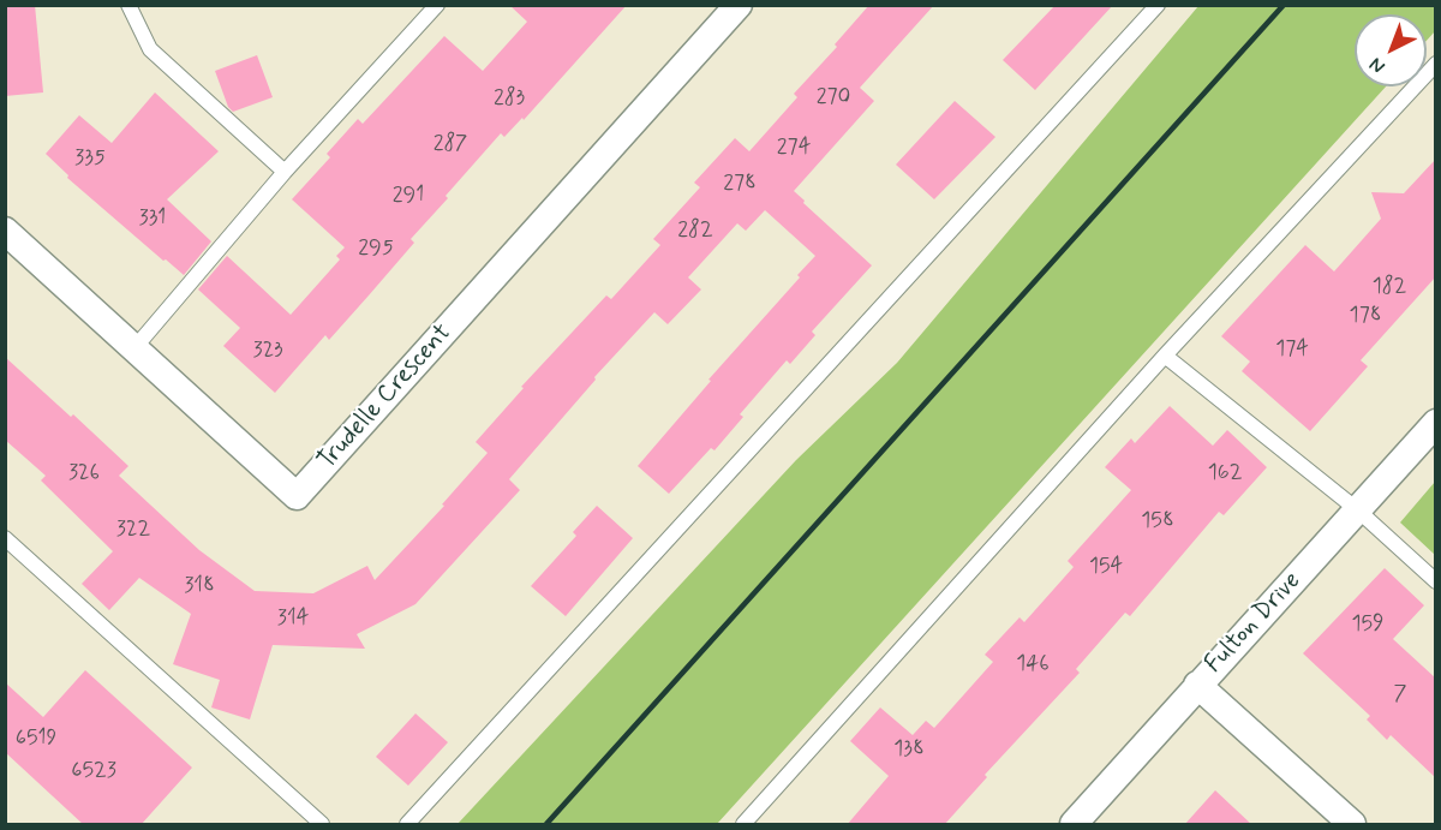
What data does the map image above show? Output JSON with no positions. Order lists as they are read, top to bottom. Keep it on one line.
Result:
{"streets":{"street":["Trudelle Crescent","Fulton Drive"]},"house_numbers":["270","283","287","274","335","278","291","331","282","295","182","178","174","323","326","162","158","322","154","318","314","159","146","7","6519","138","6523"],"north":"bottom left"}
